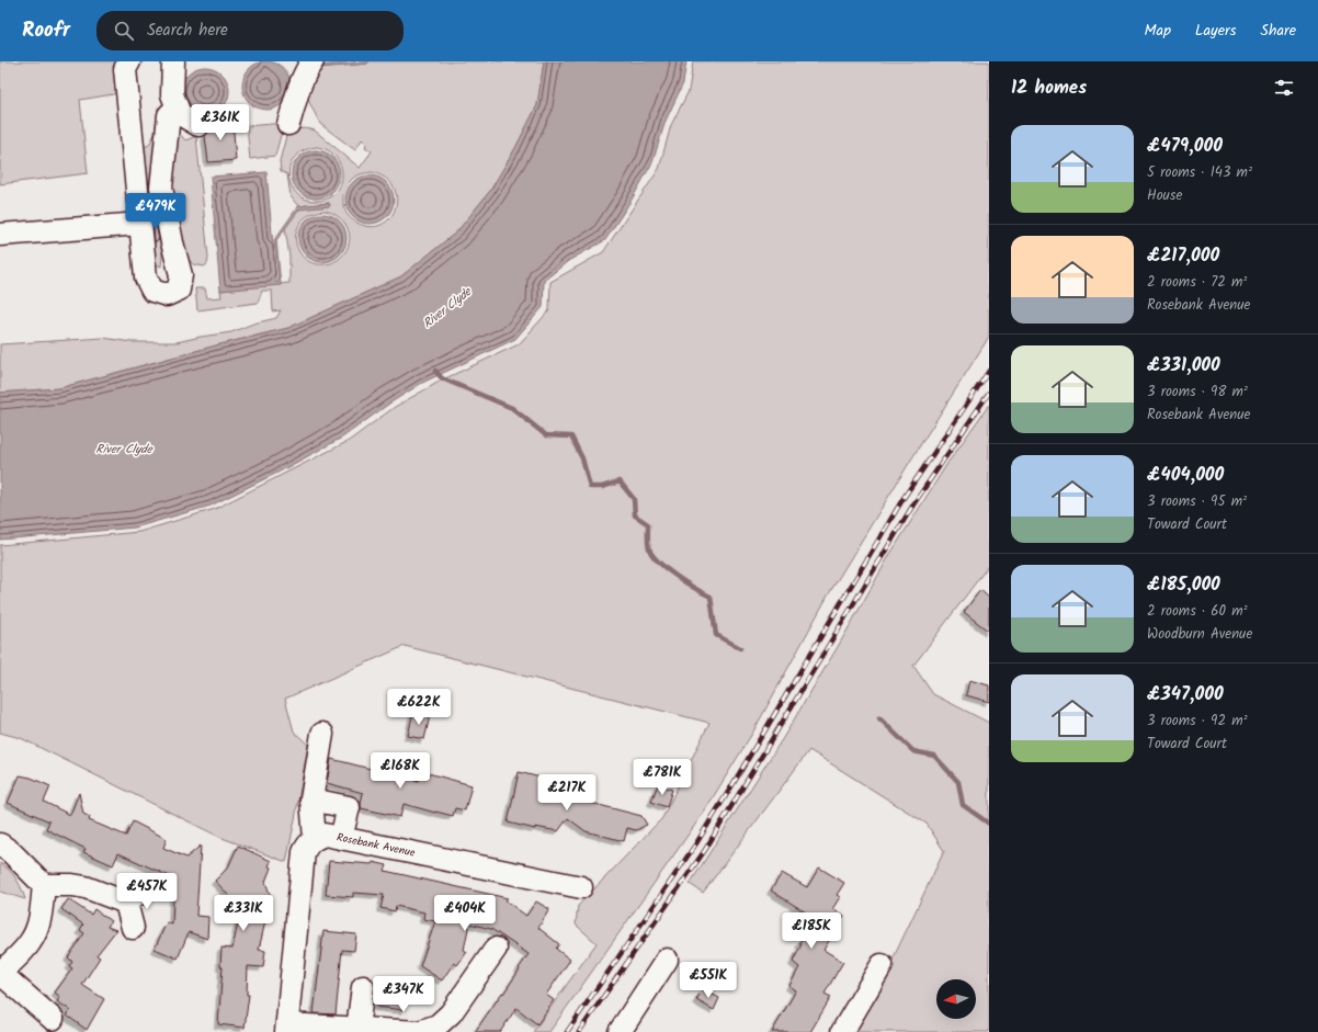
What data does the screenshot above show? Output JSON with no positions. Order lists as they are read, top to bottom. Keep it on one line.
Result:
{"streets":{"street":["Rosebank Avenue"]},"water":["River Clyde"],"north":"left","page":{"header":"Roofr","search":"Search here","nav":["Map","Layers","Share"],"heading":"12 homes","price":["£361K","£479K","£622K","£168K","£781K","£217K","£457K","£331K","£404K","£185K","£551K","£347K"],"list":[{"name":"£479,000","note":"5 rooms · 143 m² · House"},{"name":"£217,000","note":"2 rooms · 72 m² · Rosebank Avenue"},{"name":"£331,000","note":"3 rooms · 98 m² · Rosebank Avenue"},{"name":"£404,000","note":"3 rooms · 95 m² · Toward Court"},{"name":"£185,000","note":"2 rooms · 60 m² · Woodburn Avenue"},{"name":"£347,000","note":"3 rooms · 92 m² · Toward Court"}]}}
